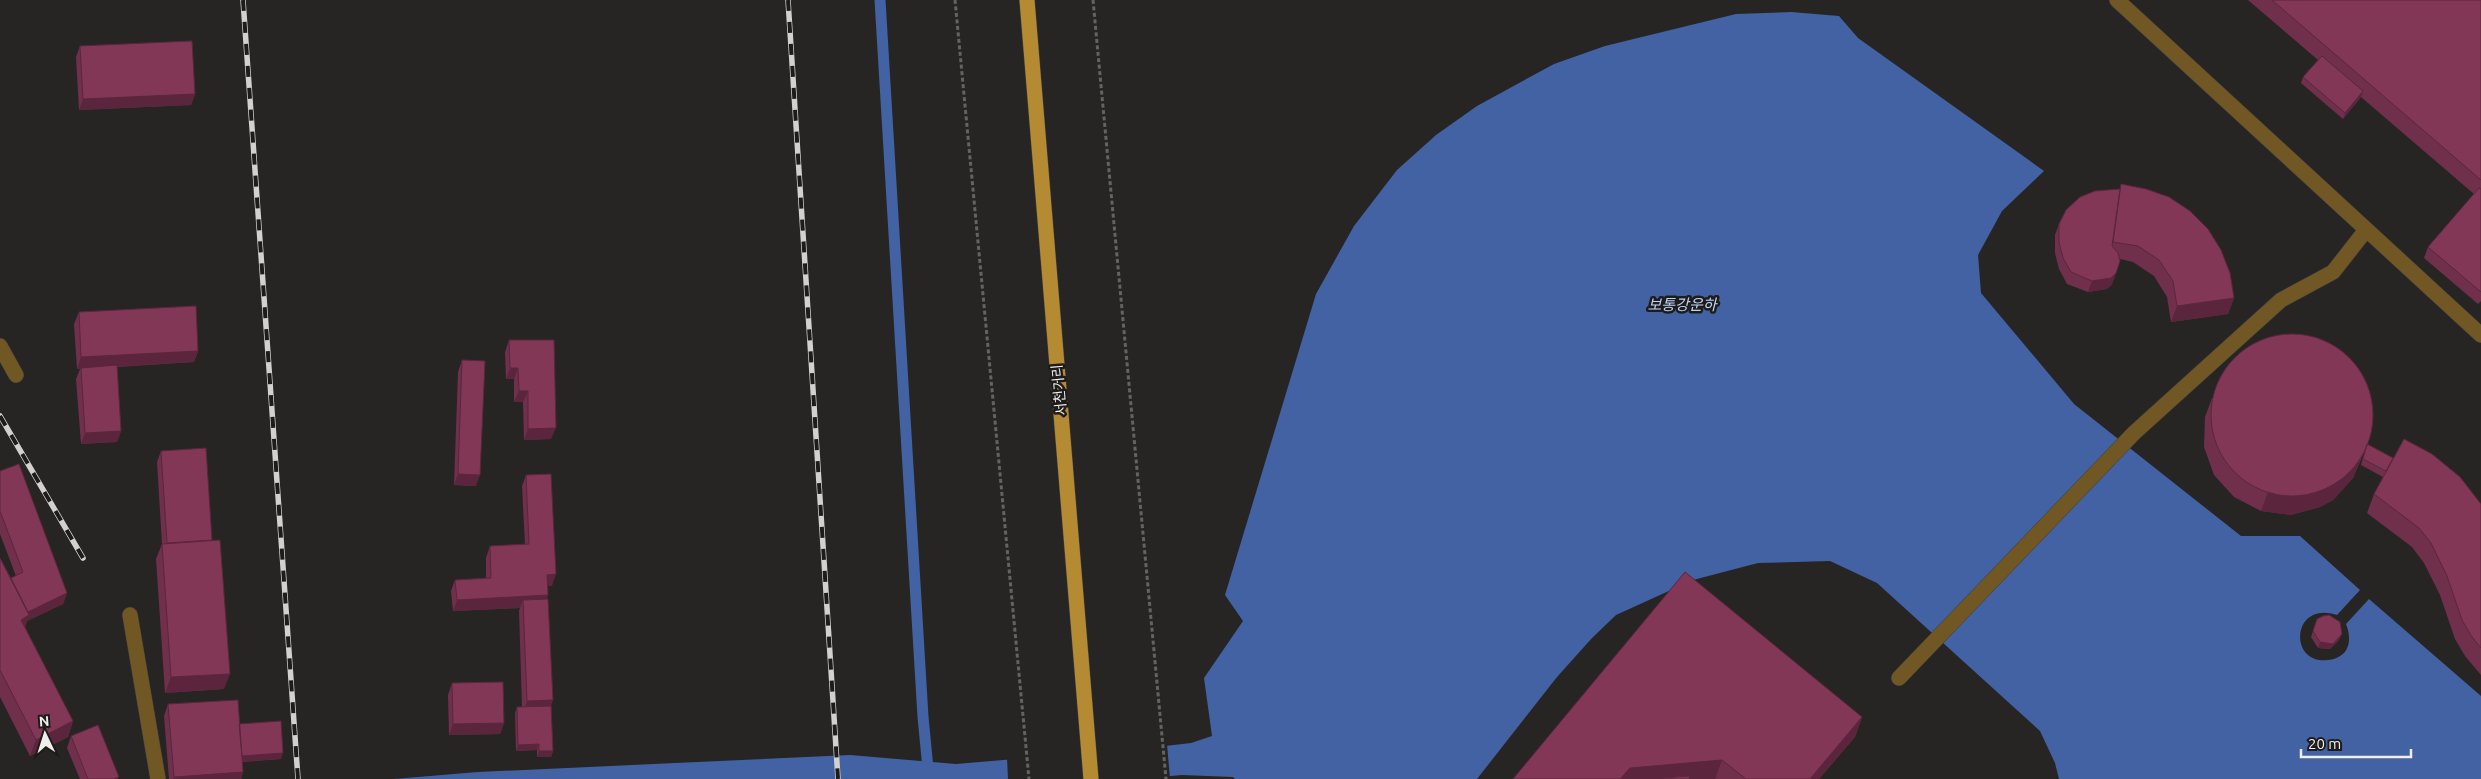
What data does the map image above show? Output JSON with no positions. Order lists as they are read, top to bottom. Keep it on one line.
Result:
{"streets":{"main road":["서천거리"]},"water":["보통강운하"],"scale_bar":"20 m","north":"top"}
